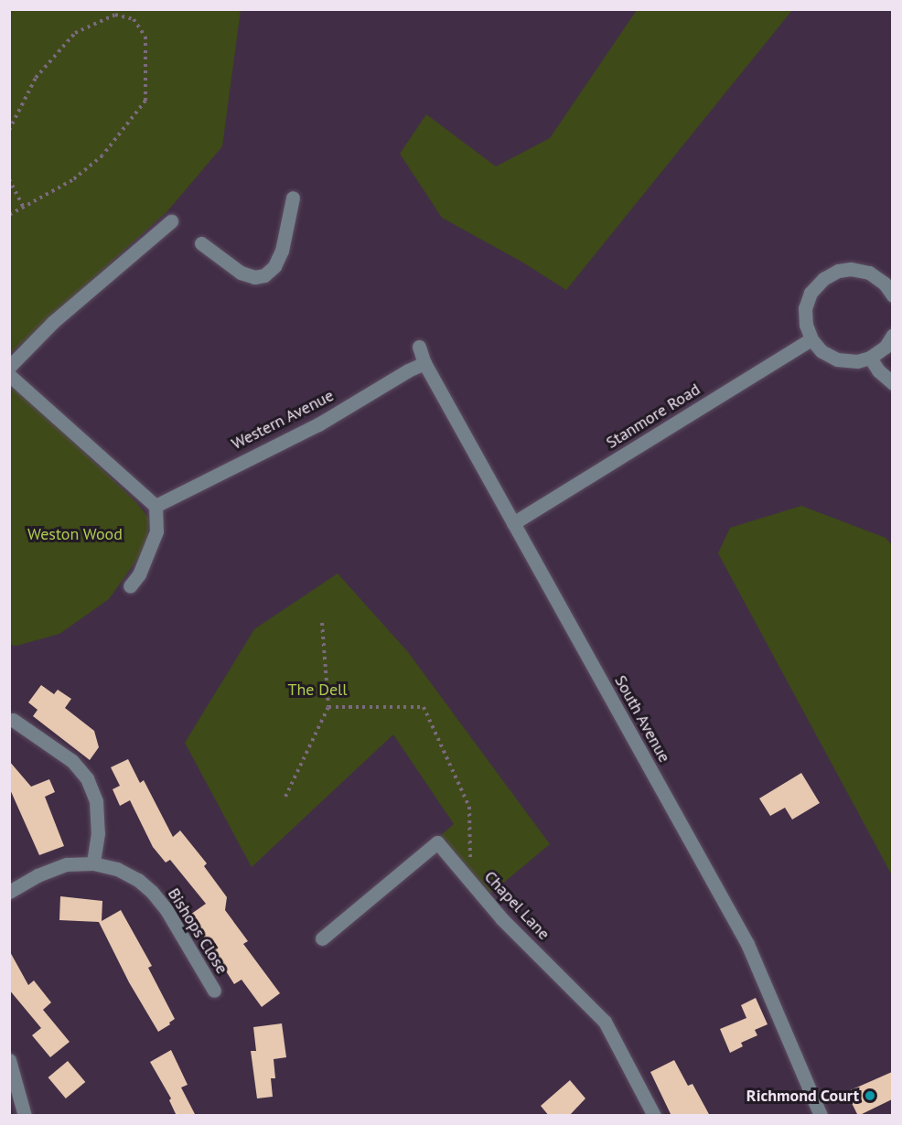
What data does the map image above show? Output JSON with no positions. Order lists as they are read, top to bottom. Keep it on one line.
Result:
{"streets":{"street":["Stanmore Road","Western Avenue","South Avenue","Chapel Lane","Bishops Close"]},"crossings":[["Stanmore Road","South Avenue"],["Western Avenue","South Avenue"]],"parks":["Weston Wood","The Dell"],"places":["Richmond Court"]}
